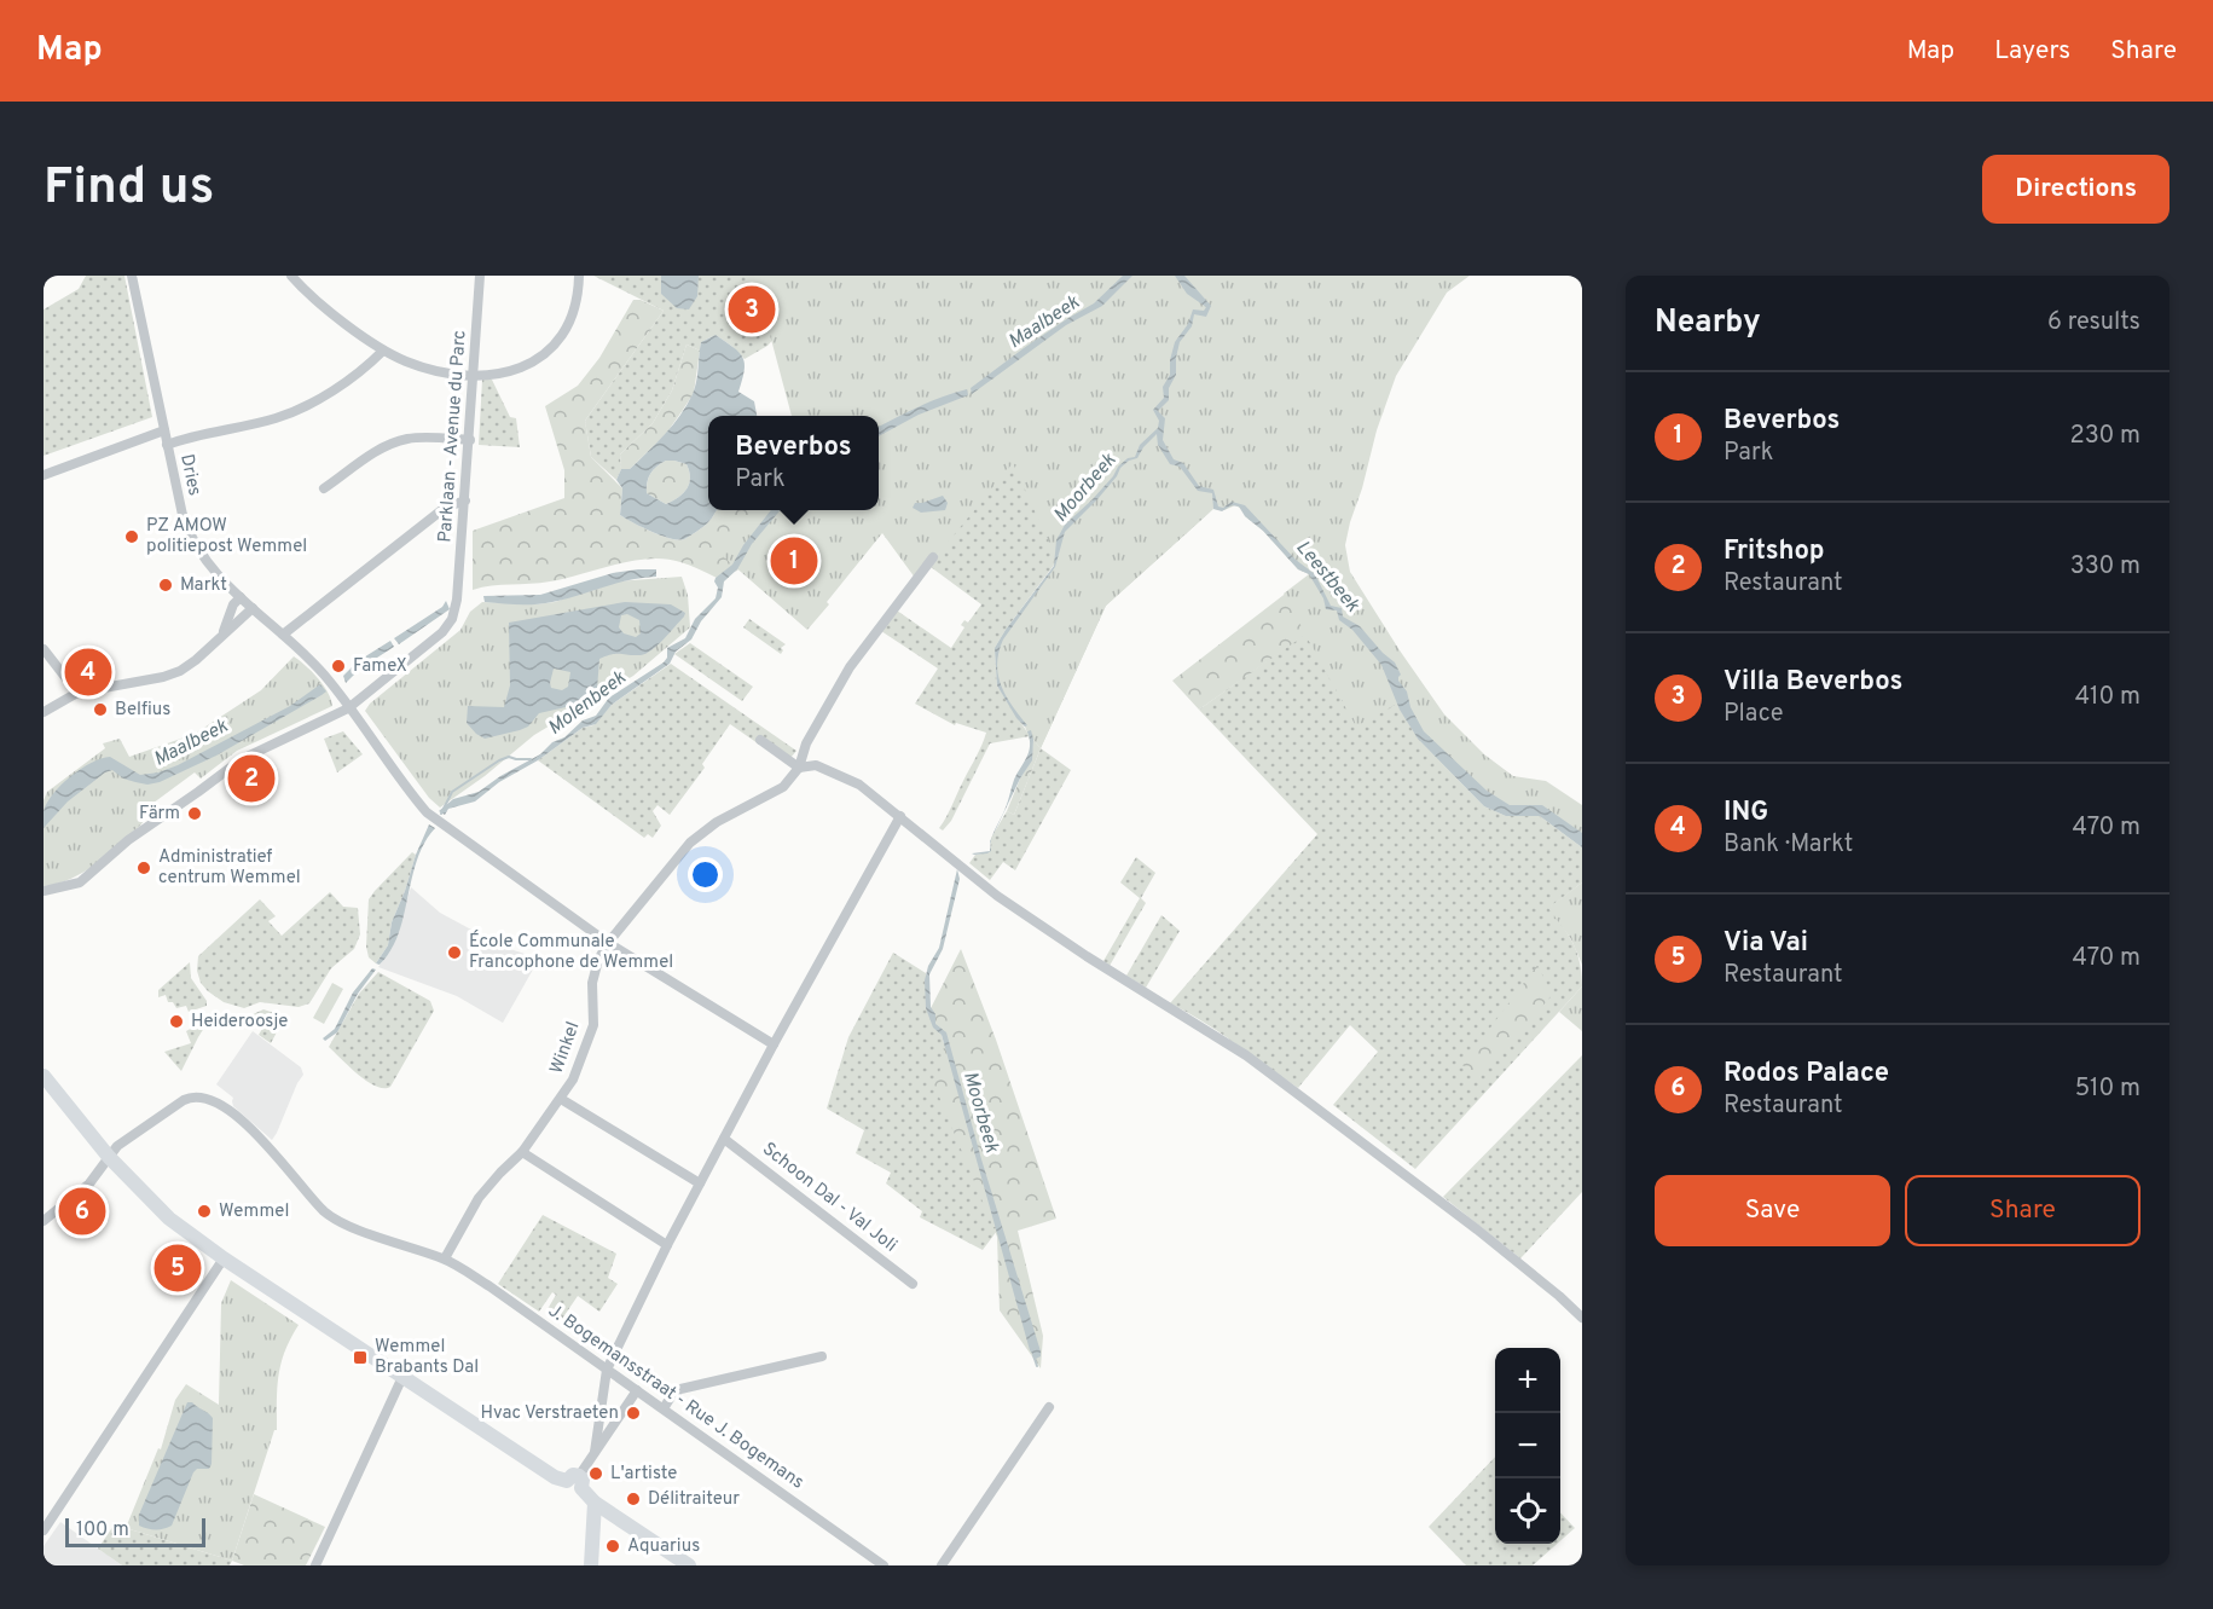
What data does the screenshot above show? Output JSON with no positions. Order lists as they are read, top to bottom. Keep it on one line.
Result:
{"streets":{"street":["Parklaan - Avenue du Parc","Dries","Winkel","Schoon Dal - Val Joli","J. Bogemansstraat - Rue J. Bogemans"]},"crossings":[["Parklaan - Avenue du Parc","Dries"],["Dries","Winkel"],["Winkel","J. Bogemansstraat - Rue J. Bogemans"]],"water":["Maalbeek","Moorbeek","Leestbeek","Molenbeek"],"places":{"other":["PZ AMOW politiepost Wemmel","Markt","FameX","Belfius","Färm","Administratief centrum Wemmel","École Communale Francophone de Wemmel","Heideroosje","Wemmel","Hvac Verstraeten","L'artiste","Délitraiteur","Aquarius"],"transit":["Wemmel Brabants Dal"]},"scale_bar":"100 m","page":{"header":"Map","nav":["Map","Layers","Share"],"buttons":["Directions",["Save","Share"]],"title":"Find us","heading":["Nearby","6 results"],"pins":["3","1","4","2","6","5"],"list":[{"mark":"1","name":"Beverbos","note":"Park","value":"230 m"},{"mark":"2","name":"Fritshop","note":"Restaurant","value":"330 m"},{"mark":"3","name":"Villa Beverbos","note":"Place","value":"410 m"},{"mark":"4","name":"ING","note":"Bank · Markt","value":"470 m"},{"mark":"5","name":"Via Vai","note":"Restaurant","value":"470 m"},{"mark":"6","name":"Rodos Palace","note":"Restaurant","value":"510 m"}],"popup":["Beverbos","Park"],"map_buttons":["+","−"],"scale":"100 m"}}
